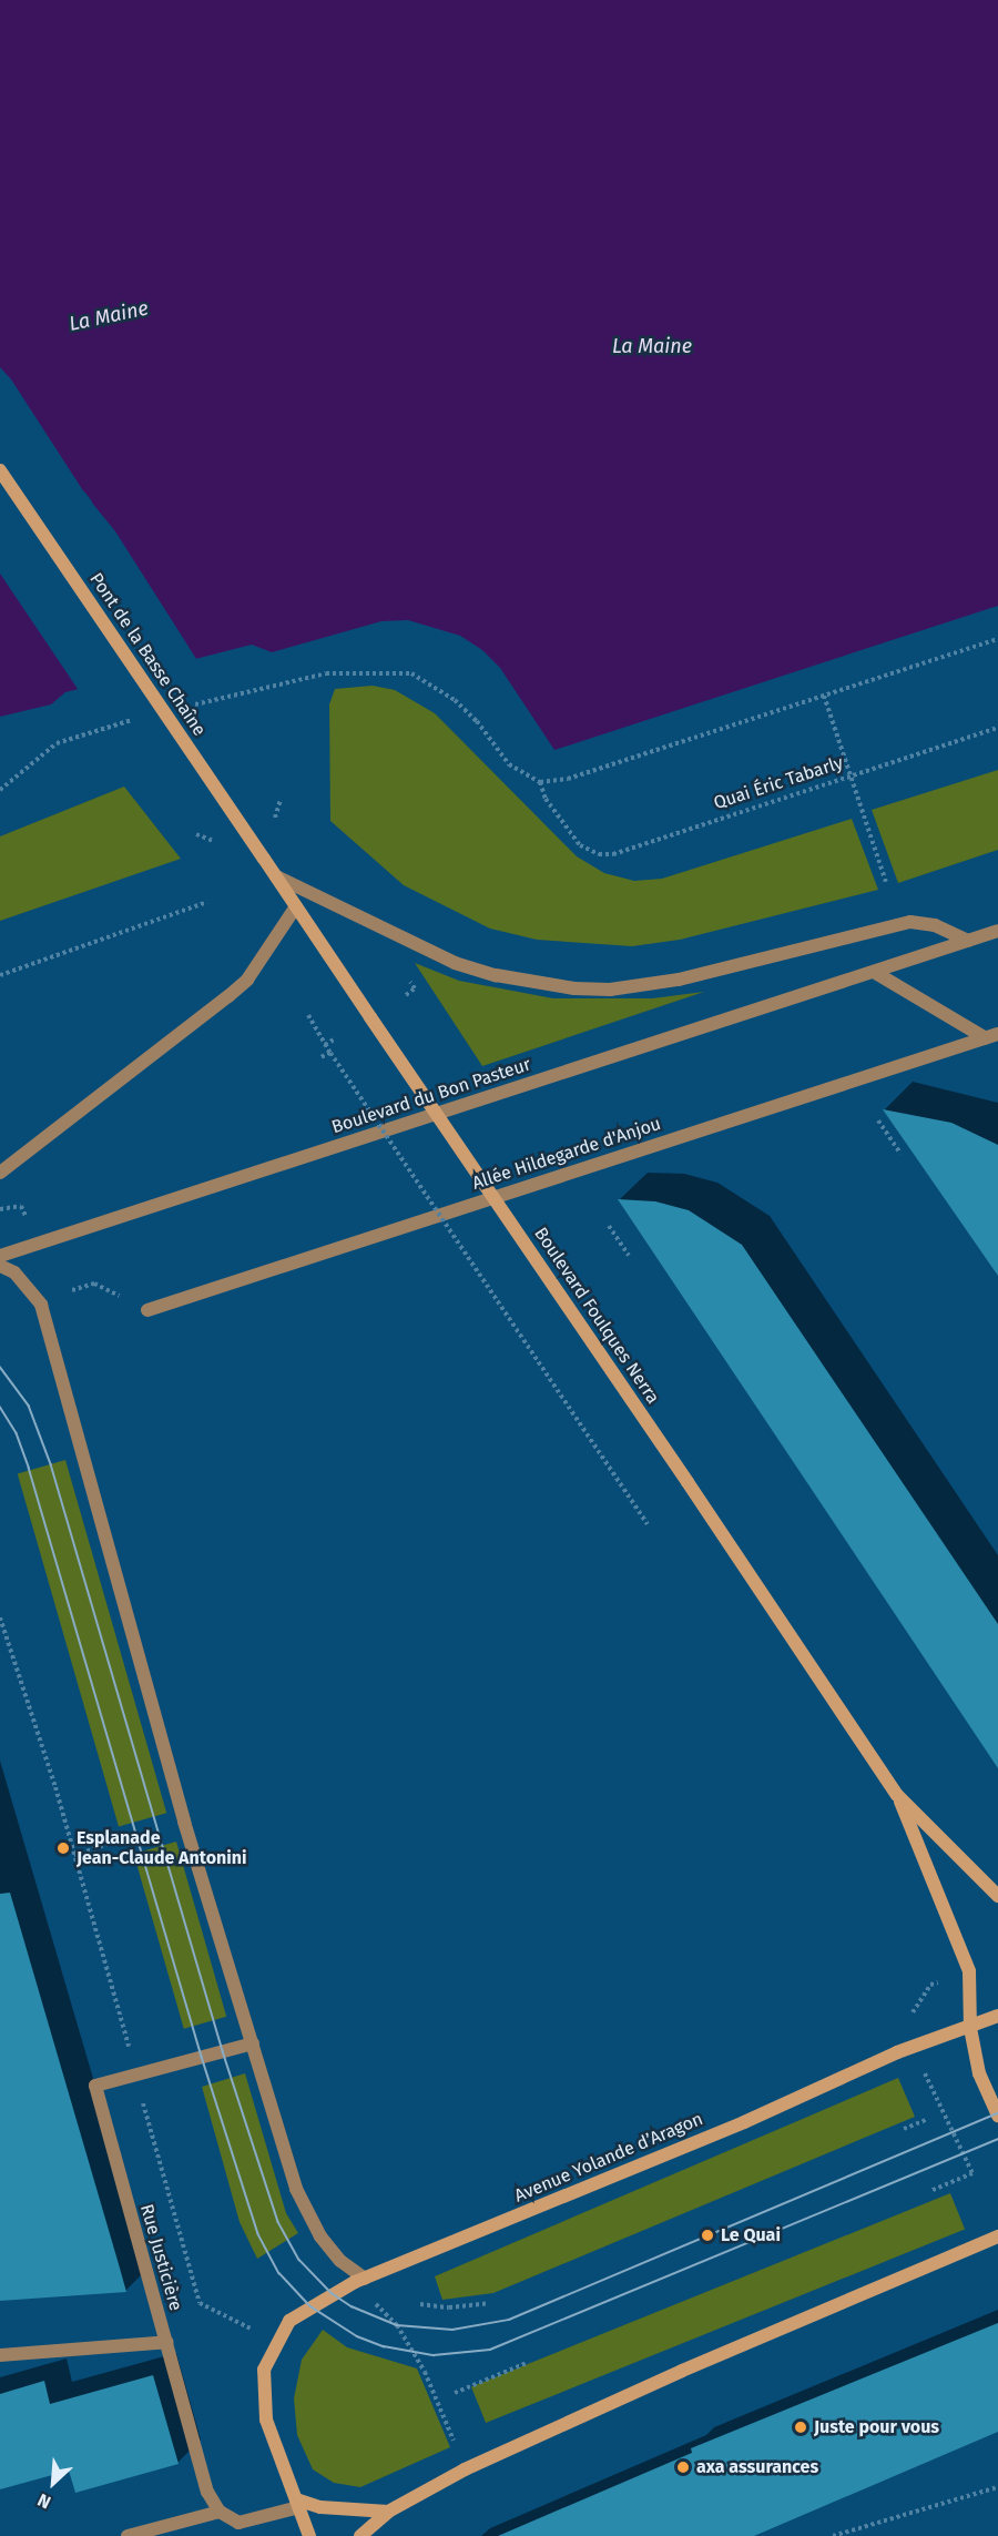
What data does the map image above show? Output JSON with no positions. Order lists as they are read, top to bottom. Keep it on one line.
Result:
{"streets":{"main road":["Pont de la Basse Chaîne","Boulevard Foulques Nerra","Avenue Yolande d’Aragon"],"street":["Boulevard du Bon Pasteur","Allée Hildegarde d'Anjou","Rue Justicière"],"path":["Quai Éric Tabarly"]},"crossings":[["Pont de la Basse Chaîne","Boulevard Foulques Nerra"],["Boulevard Foulques Nerra","Avenue Yolande d’Aragon"]],"water":["La Maine"],"places":["Esplanade Jean-Claude Antonini","Le Quai","Juste pour vous","axa assurances"],"north":"bottom left"}
